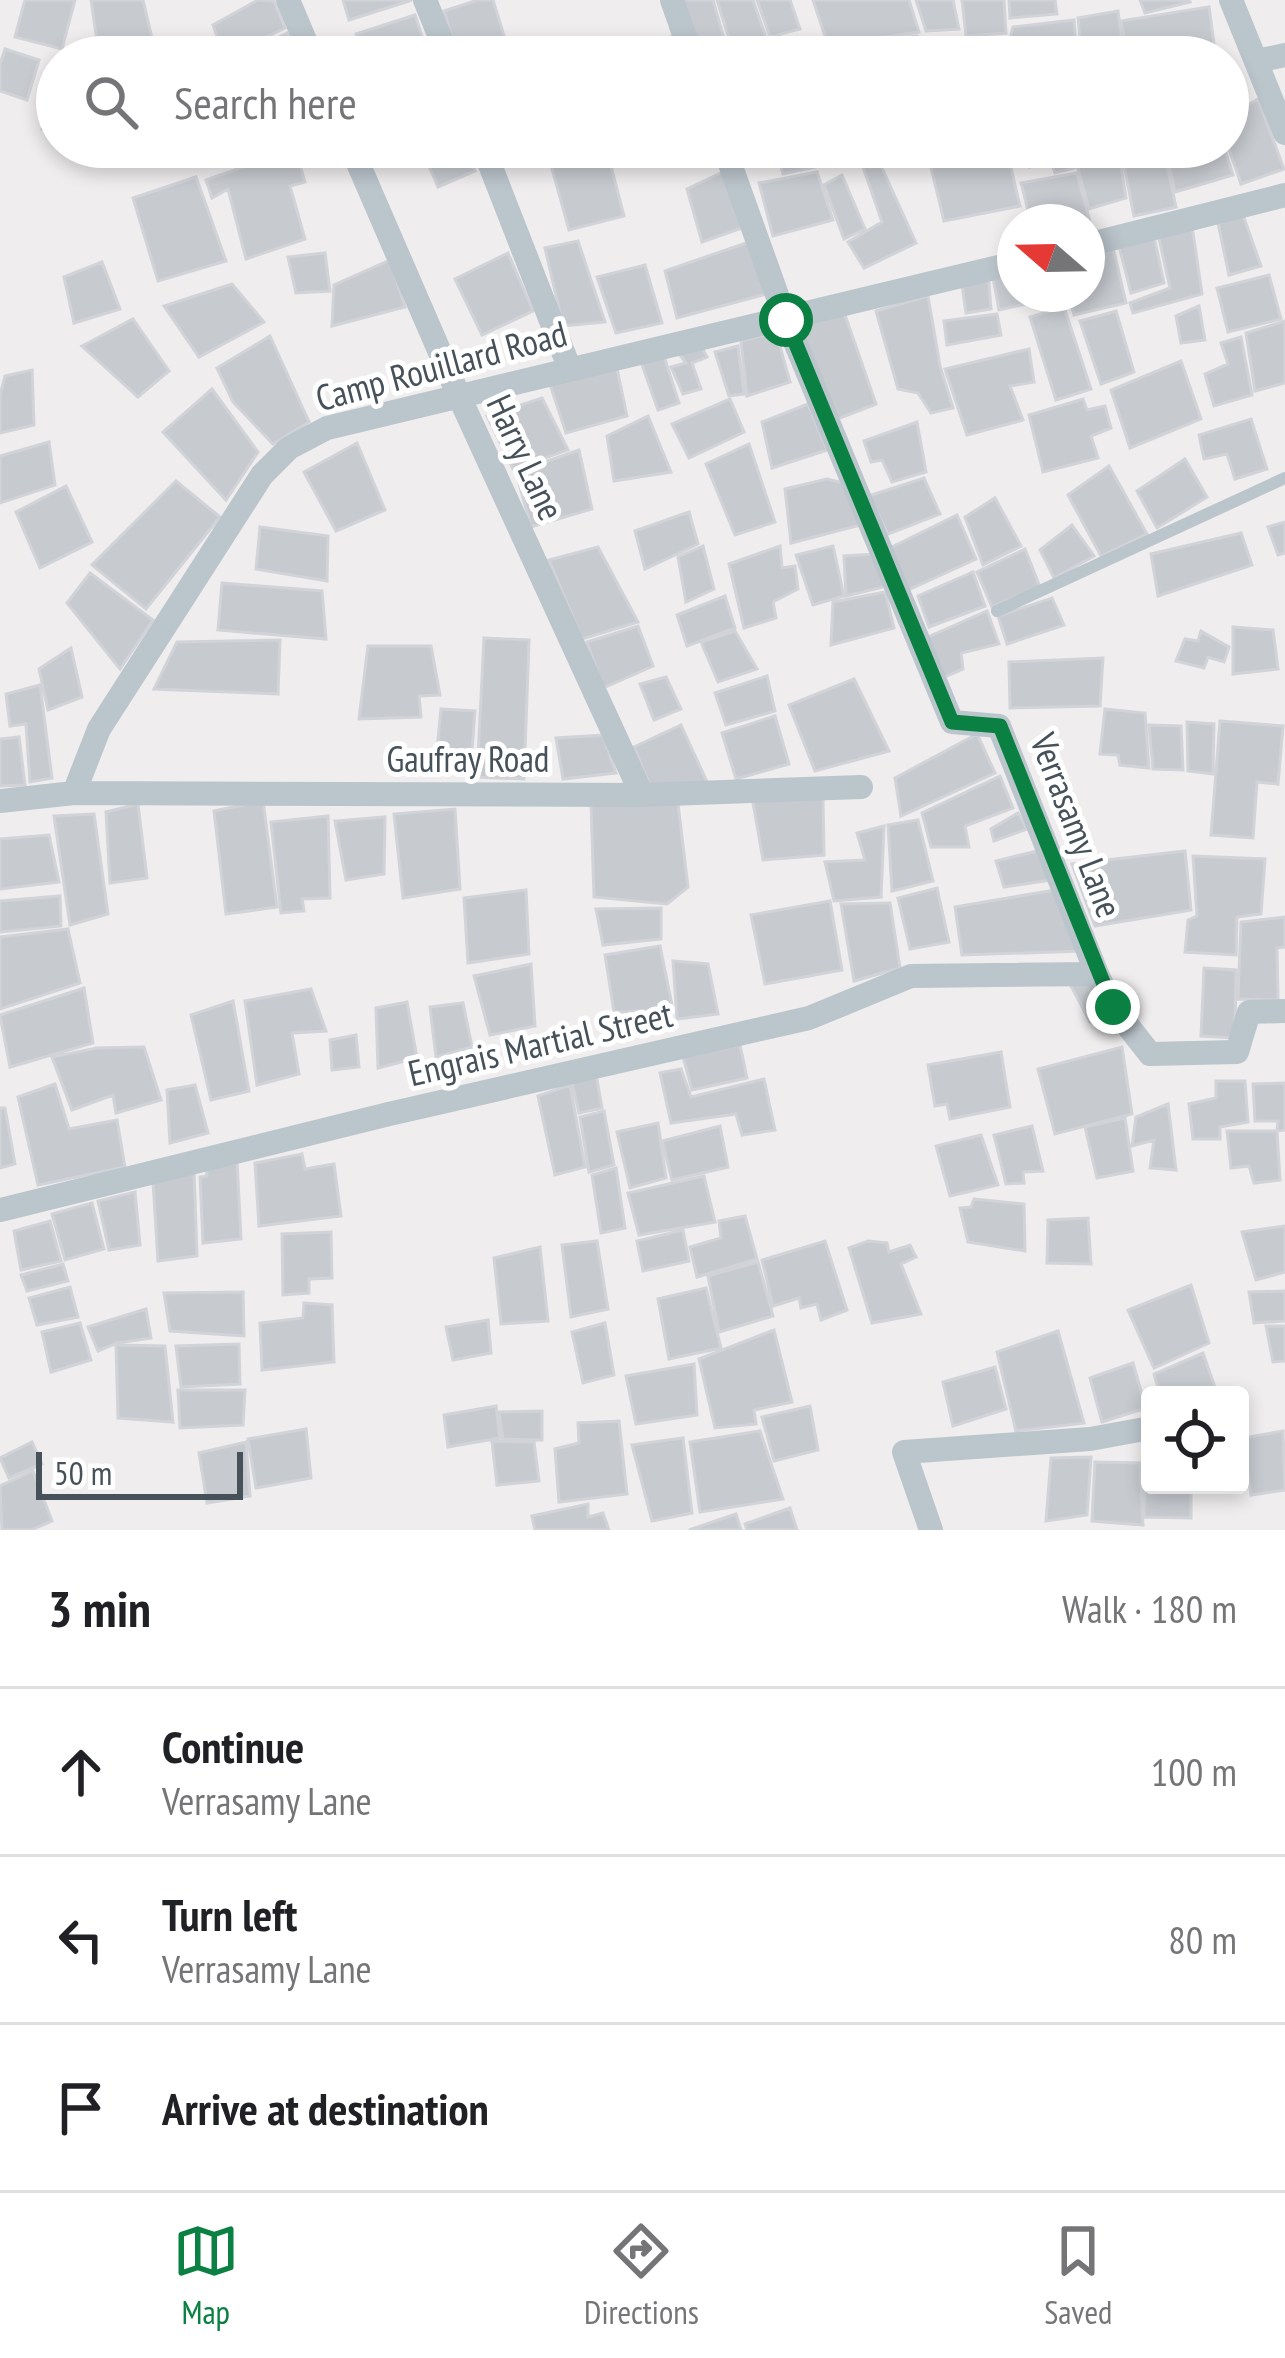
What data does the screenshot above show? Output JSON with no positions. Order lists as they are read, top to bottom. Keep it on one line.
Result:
{"streets":{"street":["Camp Rouillard Road","Harry Lane","Gaufray Road","Verrasamy Lane","Engrais Martial Street"]},"crossings":[["Camp Rouillard Road","Harry Lane"],["Camp Rouillard Road","Gaufray Road"],["Camp Rouillard Road","Verrasamy Lane"],["Harry Lane","Gaufray Road"],["Verrasamy Lane","Engrais Martial Street"]],"scale_bar":"50 m","north":"left","page":{"search":"Search here","scale":"50 m","heading":["3 min","Walk · 180 m"],"list":[["Continue","Verrasamy Lane","100 m"],["Turn left","Verrasamy Lane","80 m"],"Arrive at destination"],"nav":["Map","Directions","Saved"]}}
